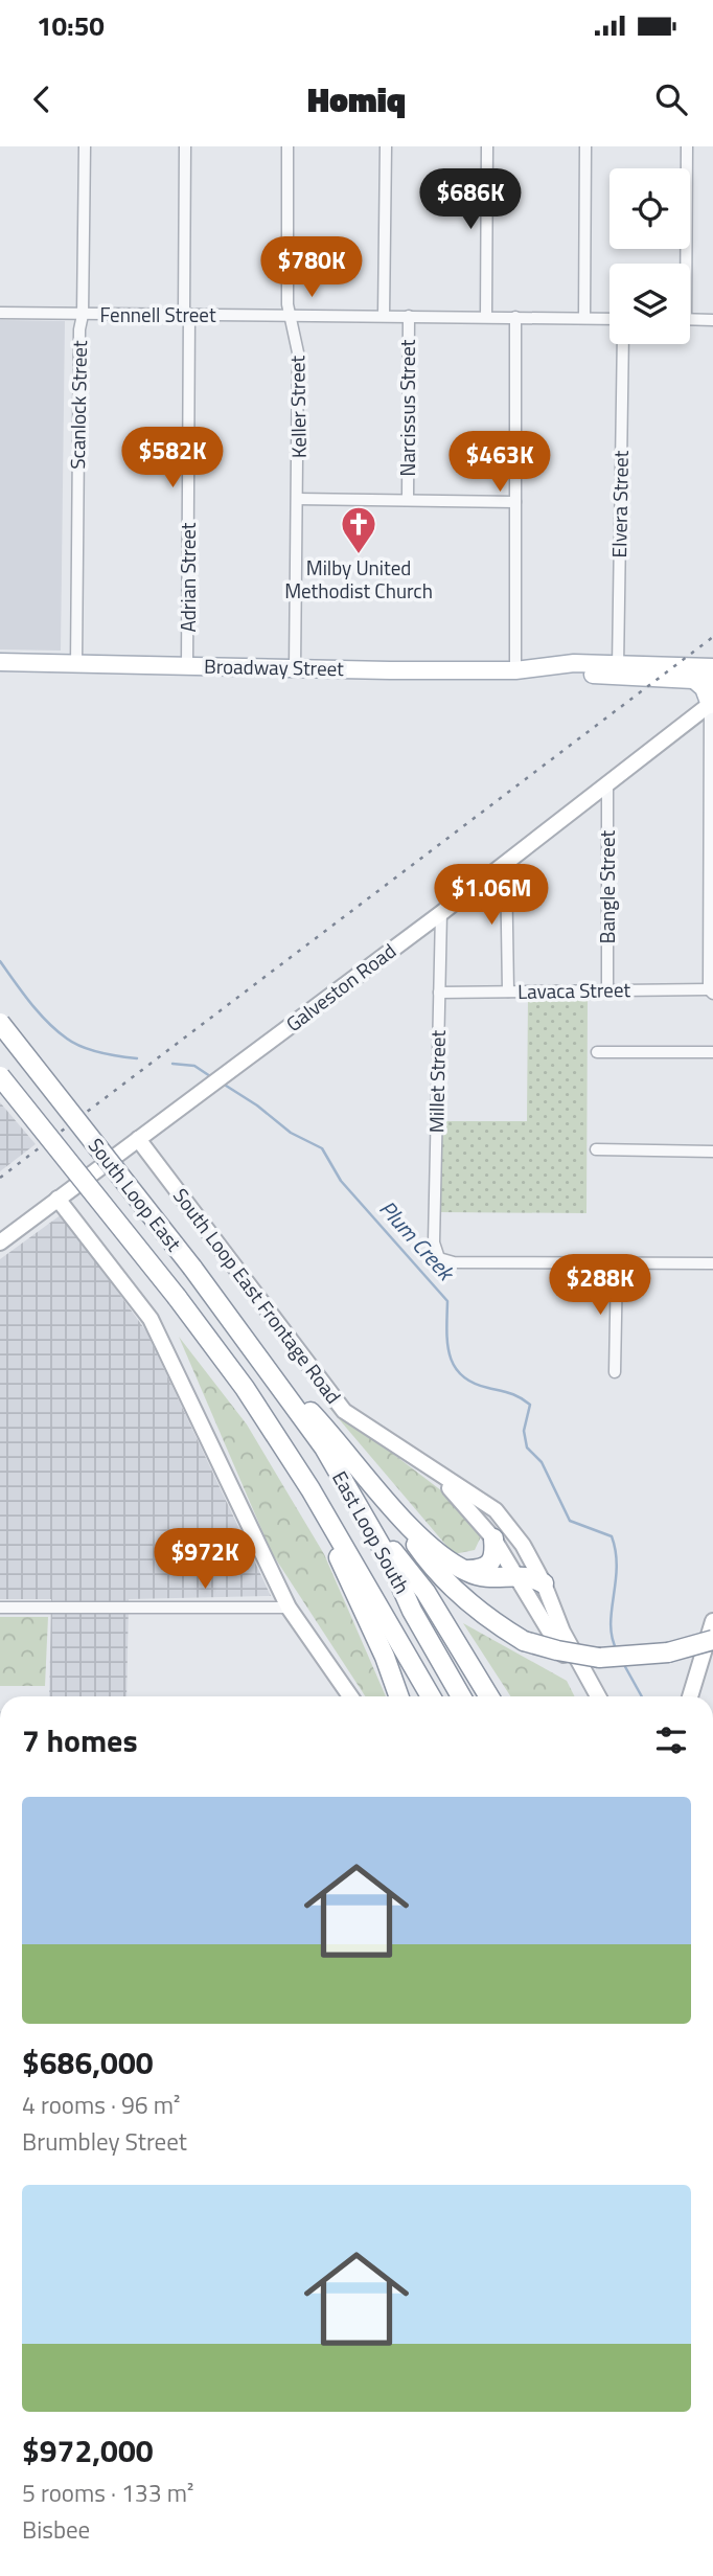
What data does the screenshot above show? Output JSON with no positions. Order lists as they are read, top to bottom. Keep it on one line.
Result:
{"streets":{"highway":["South Loop East","East Loop South"],"main road":["Broadway Street","Galveston Road","South Loop East Frontage Road"],"street":["Fennell Street","Scanlock Street","Keller Street","Narcissus Street","Elvera Street","Adrian Street","Bangle Street","Lavaca Street","Millet Street"]},"crossings":[["Fennell Street","Scanlock Street"],["Fennell Street","Keller Street"],["Fennell Street","Narcissus Street"],["Fennell Street","Adrian Street"],["Scanlock Street","Broadway Street"],["Keller Street","Broadway Street"],["Elvera Street","Broadway Street"],["Adrian Street","Broadway Street"],["Bangle Street","Galveston Road"],["Bangle Street","Lavaca Street"],["Galveston Road","Millet Street"],["Galveston Road","South Loop East Frontage Road"],["Lavaca Street","Millet Street"],["South Loop East","East Loop South"]],"water":["Plum Creek"],"places":{"church":["Milby United Methodist Church"]},"page":{"status":"10:50","header":"Homiq","price":["$686K","$780K","$582K","$463K","$1.06M","$288K","$972K"],"heading":"7 homes","list":[{"name":"$686,000","note":"4 rooms · 96 m² · Brumbley Street"},{"name":"$972,000","note":"5 rooms · 133 m² · Bisbee"}]}}
